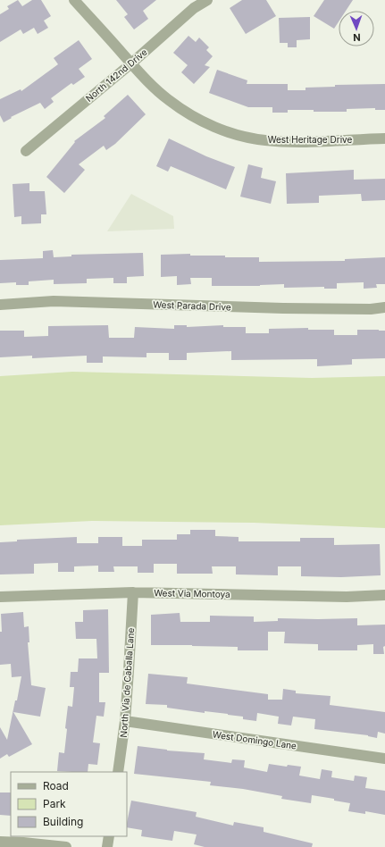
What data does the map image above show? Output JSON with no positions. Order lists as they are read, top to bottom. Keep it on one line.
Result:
{"streets":{"street":["North 142nd Drive","West Heritage Drive","West Parada Drive","West Via Montoya","North Via de Caballa Lane","West Domingo Lane"]},"crossings":[["North 142nd Drive","West Heritage Drive"],["West Via Montoya","North Via de Caballa Lane"],["North Via de Caballa Lane","West Domingo Lane"]],"legend":["Road","Park","Building"],"north":"bottom"}
